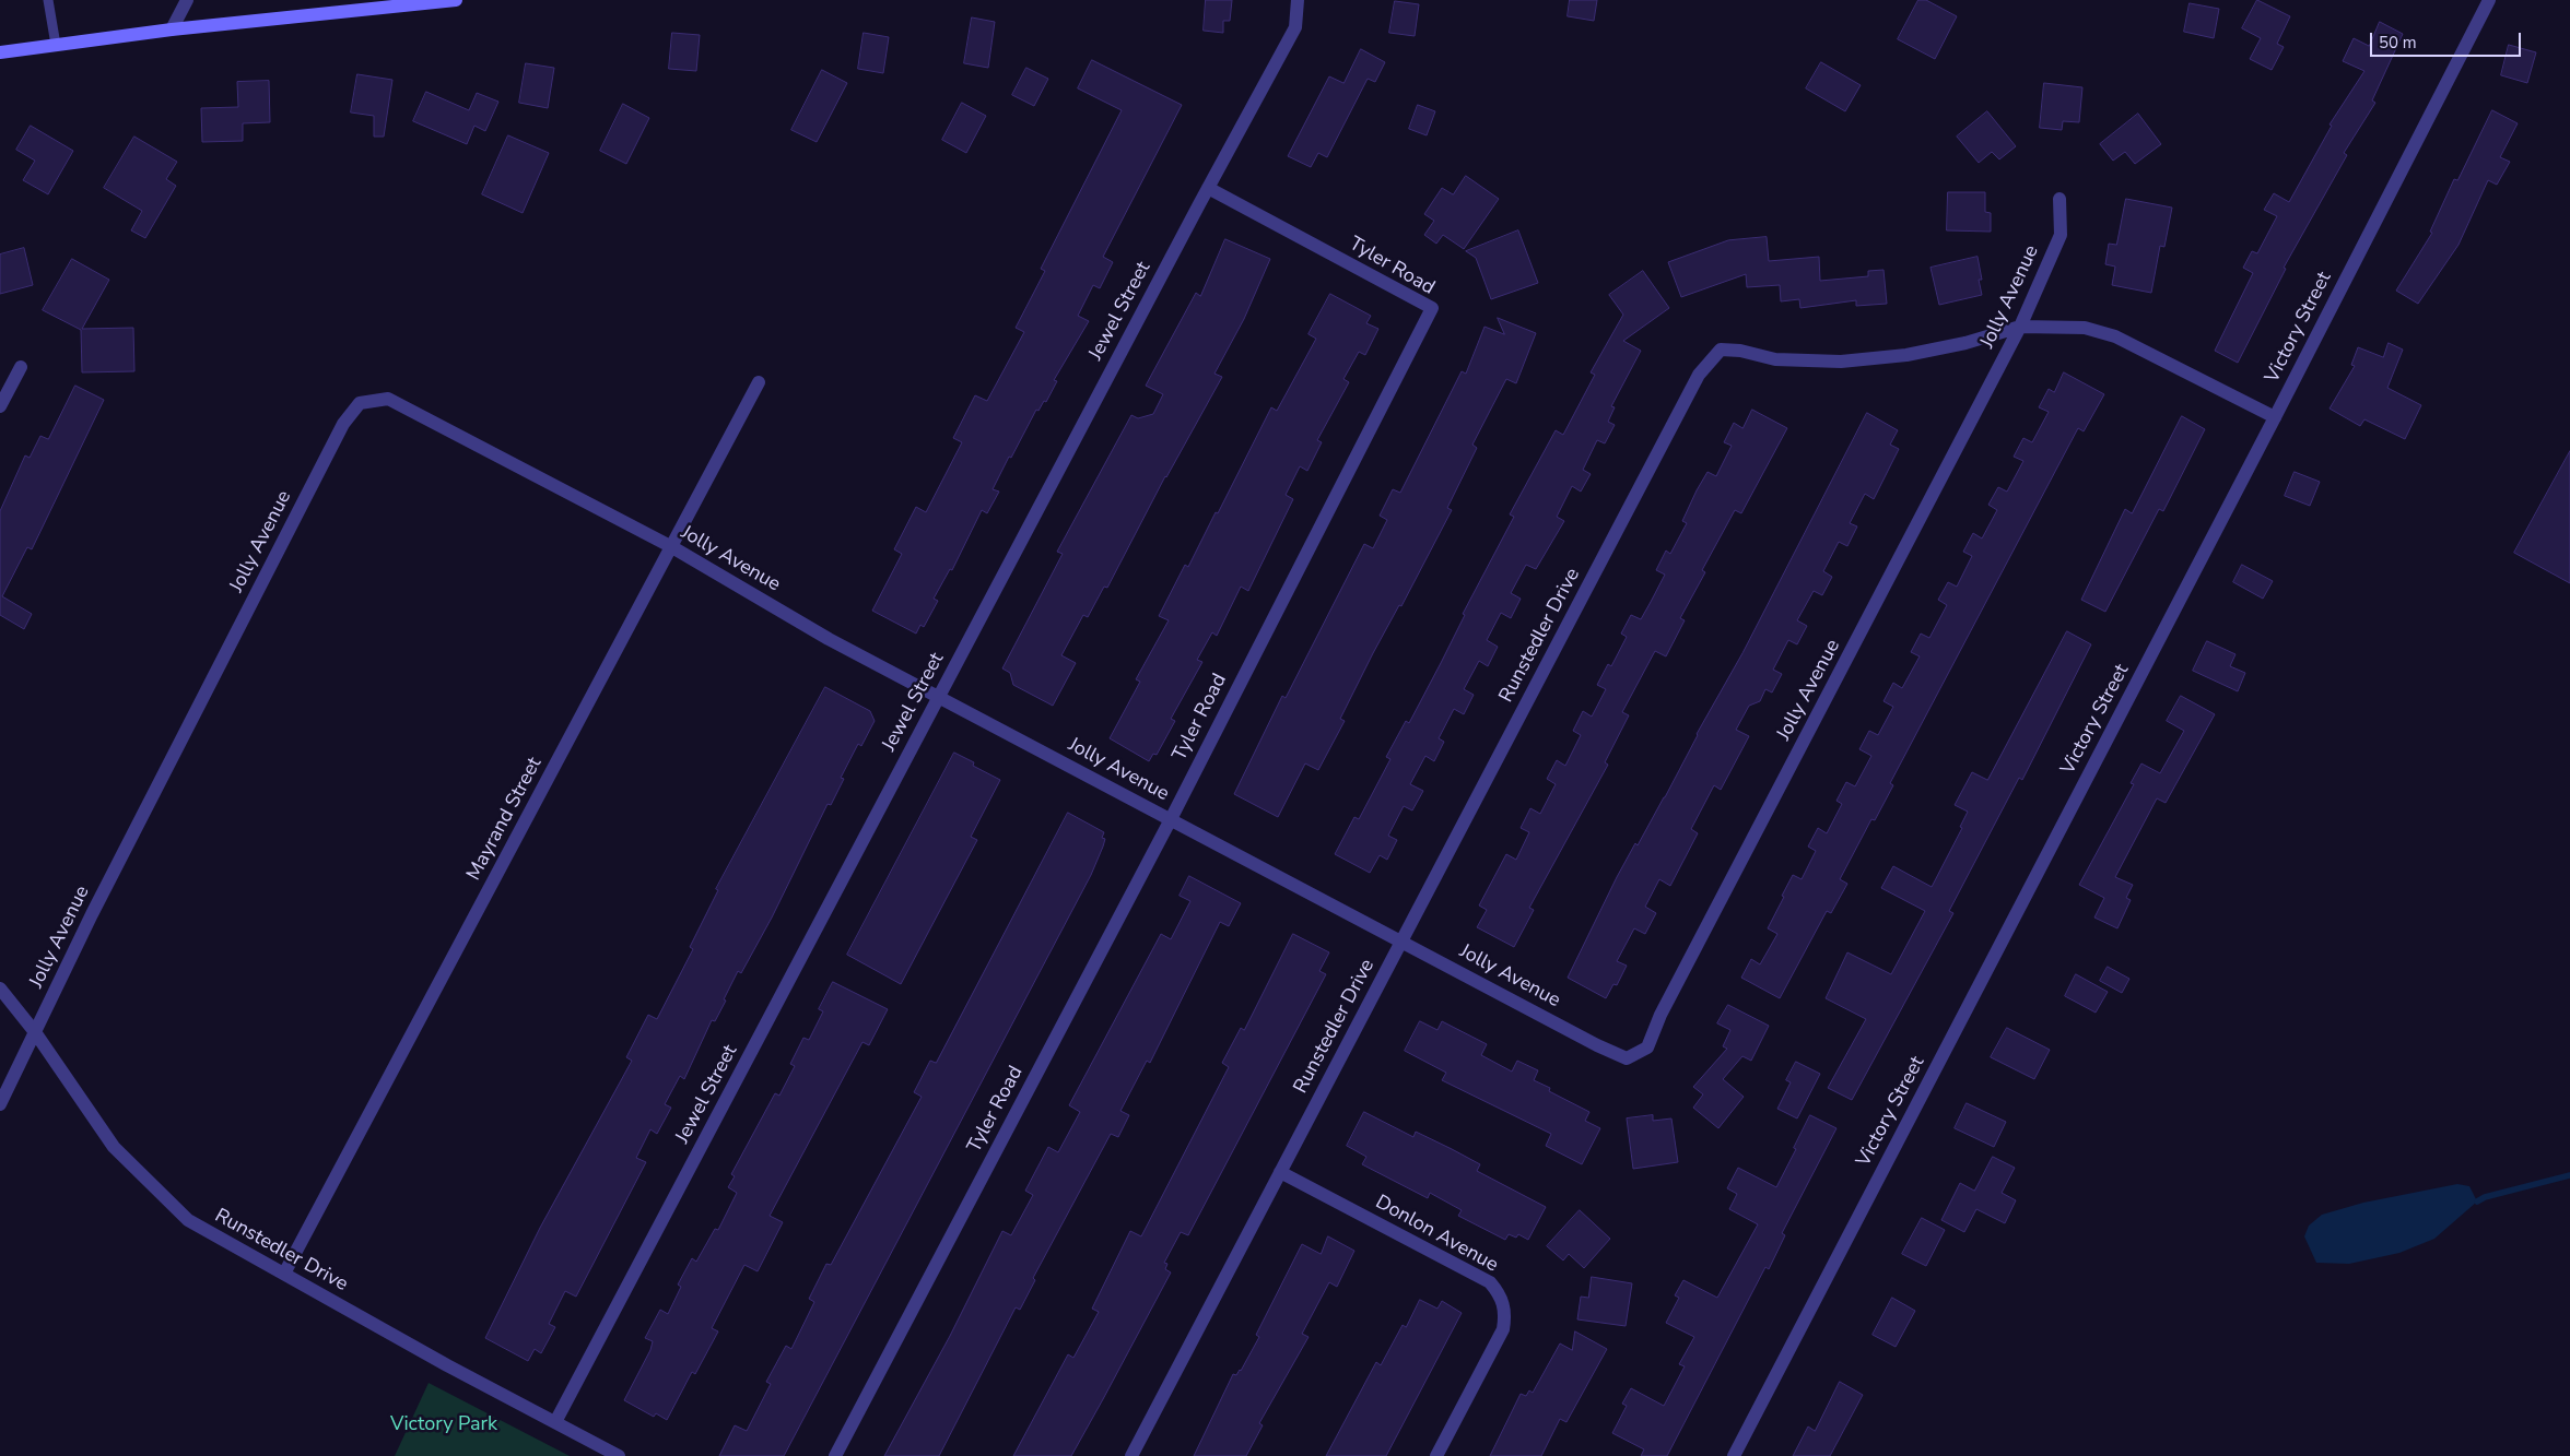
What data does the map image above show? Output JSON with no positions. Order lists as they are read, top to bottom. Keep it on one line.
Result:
{"streets":{"street":["Tyler Road","Jolly Avenue","Jewel Street","Victory Street","Runstedler Drive","Mayrand Street","Donlon Avenue"]},"crossings":[["Tyler Road","Jolly Avenue"],["Tyler Road","Jewel Street"],["Jolly Avenue","Jewel Street"],["Jolly Avenue","Runstedler Drive"],["Jolly Avenue","Mayrand Street"],["Jewel Street","Runstedler Drive"],["Victory Street","Runstedler Drive"],["Runstedler Drive","Mayrand Street"],["Runstedler Drive","Donlon Avenue"]],"parks":["Victory Park"],"scale_bar":"50 m"}
